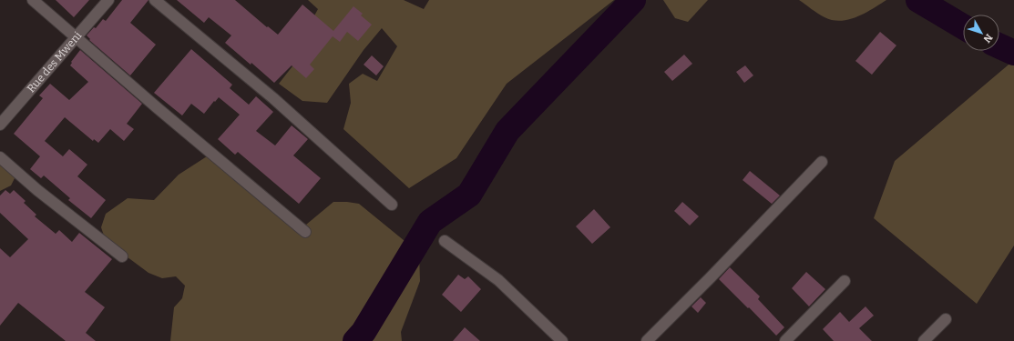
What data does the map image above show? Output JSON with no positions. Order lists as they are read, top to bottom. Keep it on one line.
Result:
{"streets":{"street":["Rue des Mweni"]},"north":"bottom right"}
